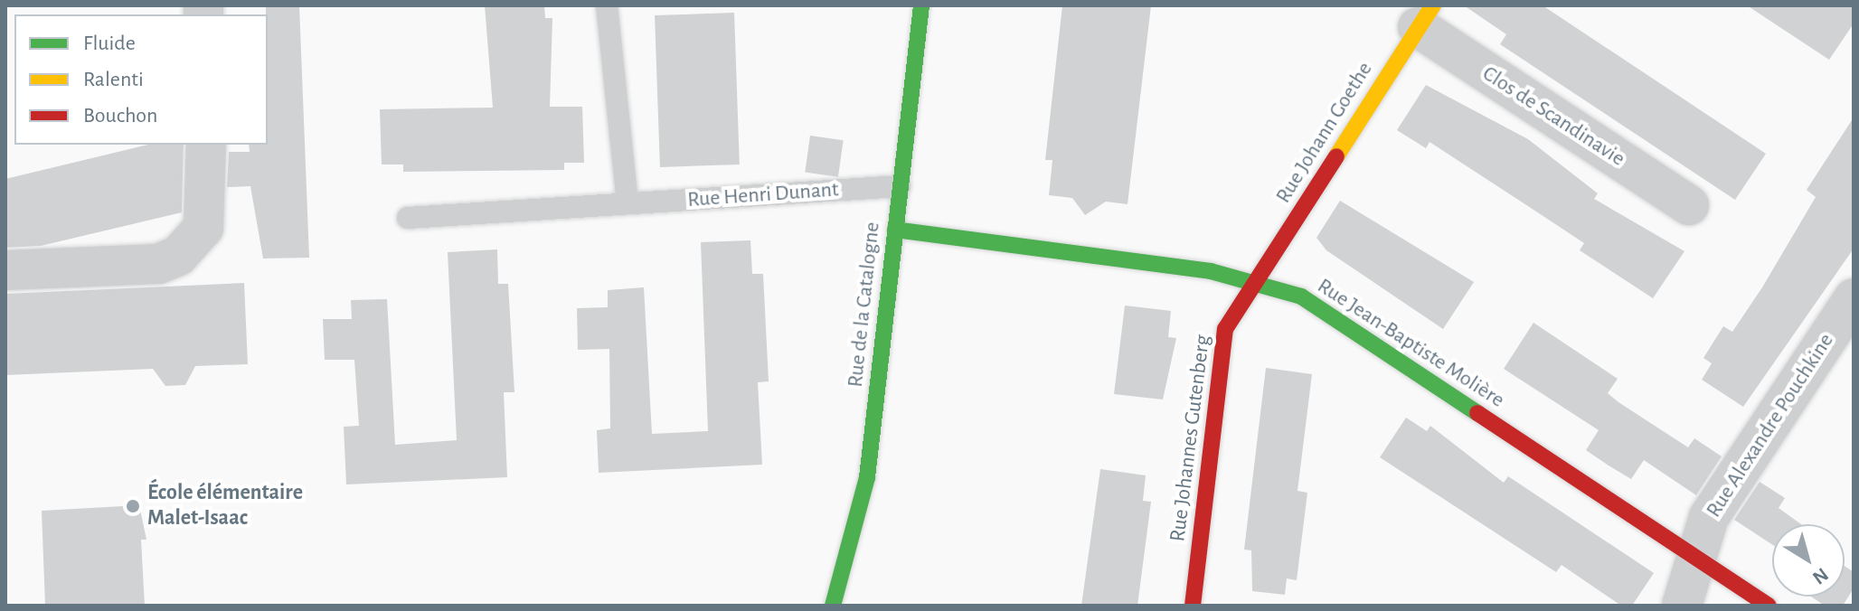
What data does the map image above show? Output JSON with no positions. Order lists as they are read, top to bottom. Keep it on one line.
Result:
{"streets":{"street":["Clos de Scandinavie","Rue Johann Goethe","Rue de la Catalogne","Rue Jean-Baptiste Molière","Rue Alexandre Pouchkine","Rue Johannes Gutenberg"],"lane":["Rue Henri Dunant"]},"crossings":[["Clos de Scandinavie","Rue Johann Goethe"],["Rue Johann Goethe","Rue Jean-Baptiste Molière"],["Rue Johann Goethe","Rue Johannes Gutenberg"],["Rue Henri Dunant","Rue de la Catalogne"],["Rue de la Catalogne","Rue Jean-Baptiste Molière"],["Rue Jean-Baptiste Molière","Rue Alexandre Pouchkine"],["Rue Jean-Baptiste Molière","Rue Johannes Gutenberg"]],"places":["École élémentaire Malet-Isaac"],"legend":["Fluide","Ralenti","Bouchon"],"north":"bottom right"}
